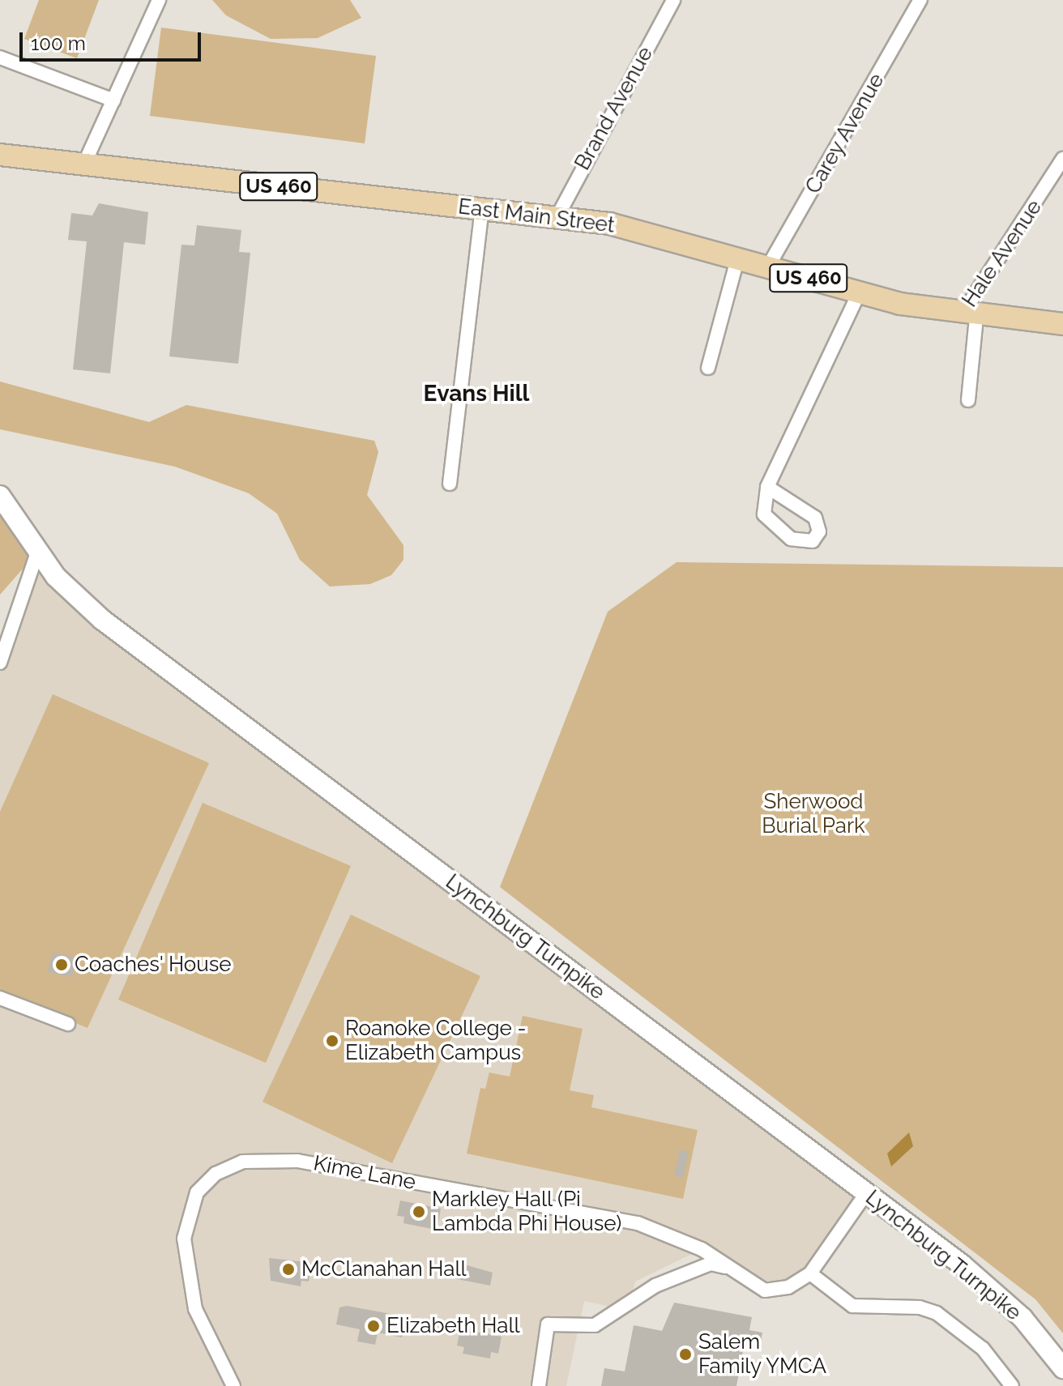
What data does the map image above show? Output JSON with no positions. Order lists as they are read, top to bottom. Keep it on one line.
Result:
{"streets":{"main road":["US 460","East Main Street"],"street":["Brand Avenue","Carey Avenue","Hale Avenue","Lynchburg Turnpike","Kime Lane"]},"crossings":[["Brand Avenue","East Main Street"],["Carey Avenue","East Main Street"],["East Main Street","Hale Avenue"],["Lynchburg Turnpike","Kime Lane"]],"districts":["Evans Hill"],"parks":["Sherwood Burial Park"],"places":["Coaches' House","Roanoke College - Elizabeth Campus","Markley Hall (Pi Lambda Phi House)","McClanahan Hall","Elizabeth Hall","Salem Family YMCA"],"scale_bar":"100 m"}
